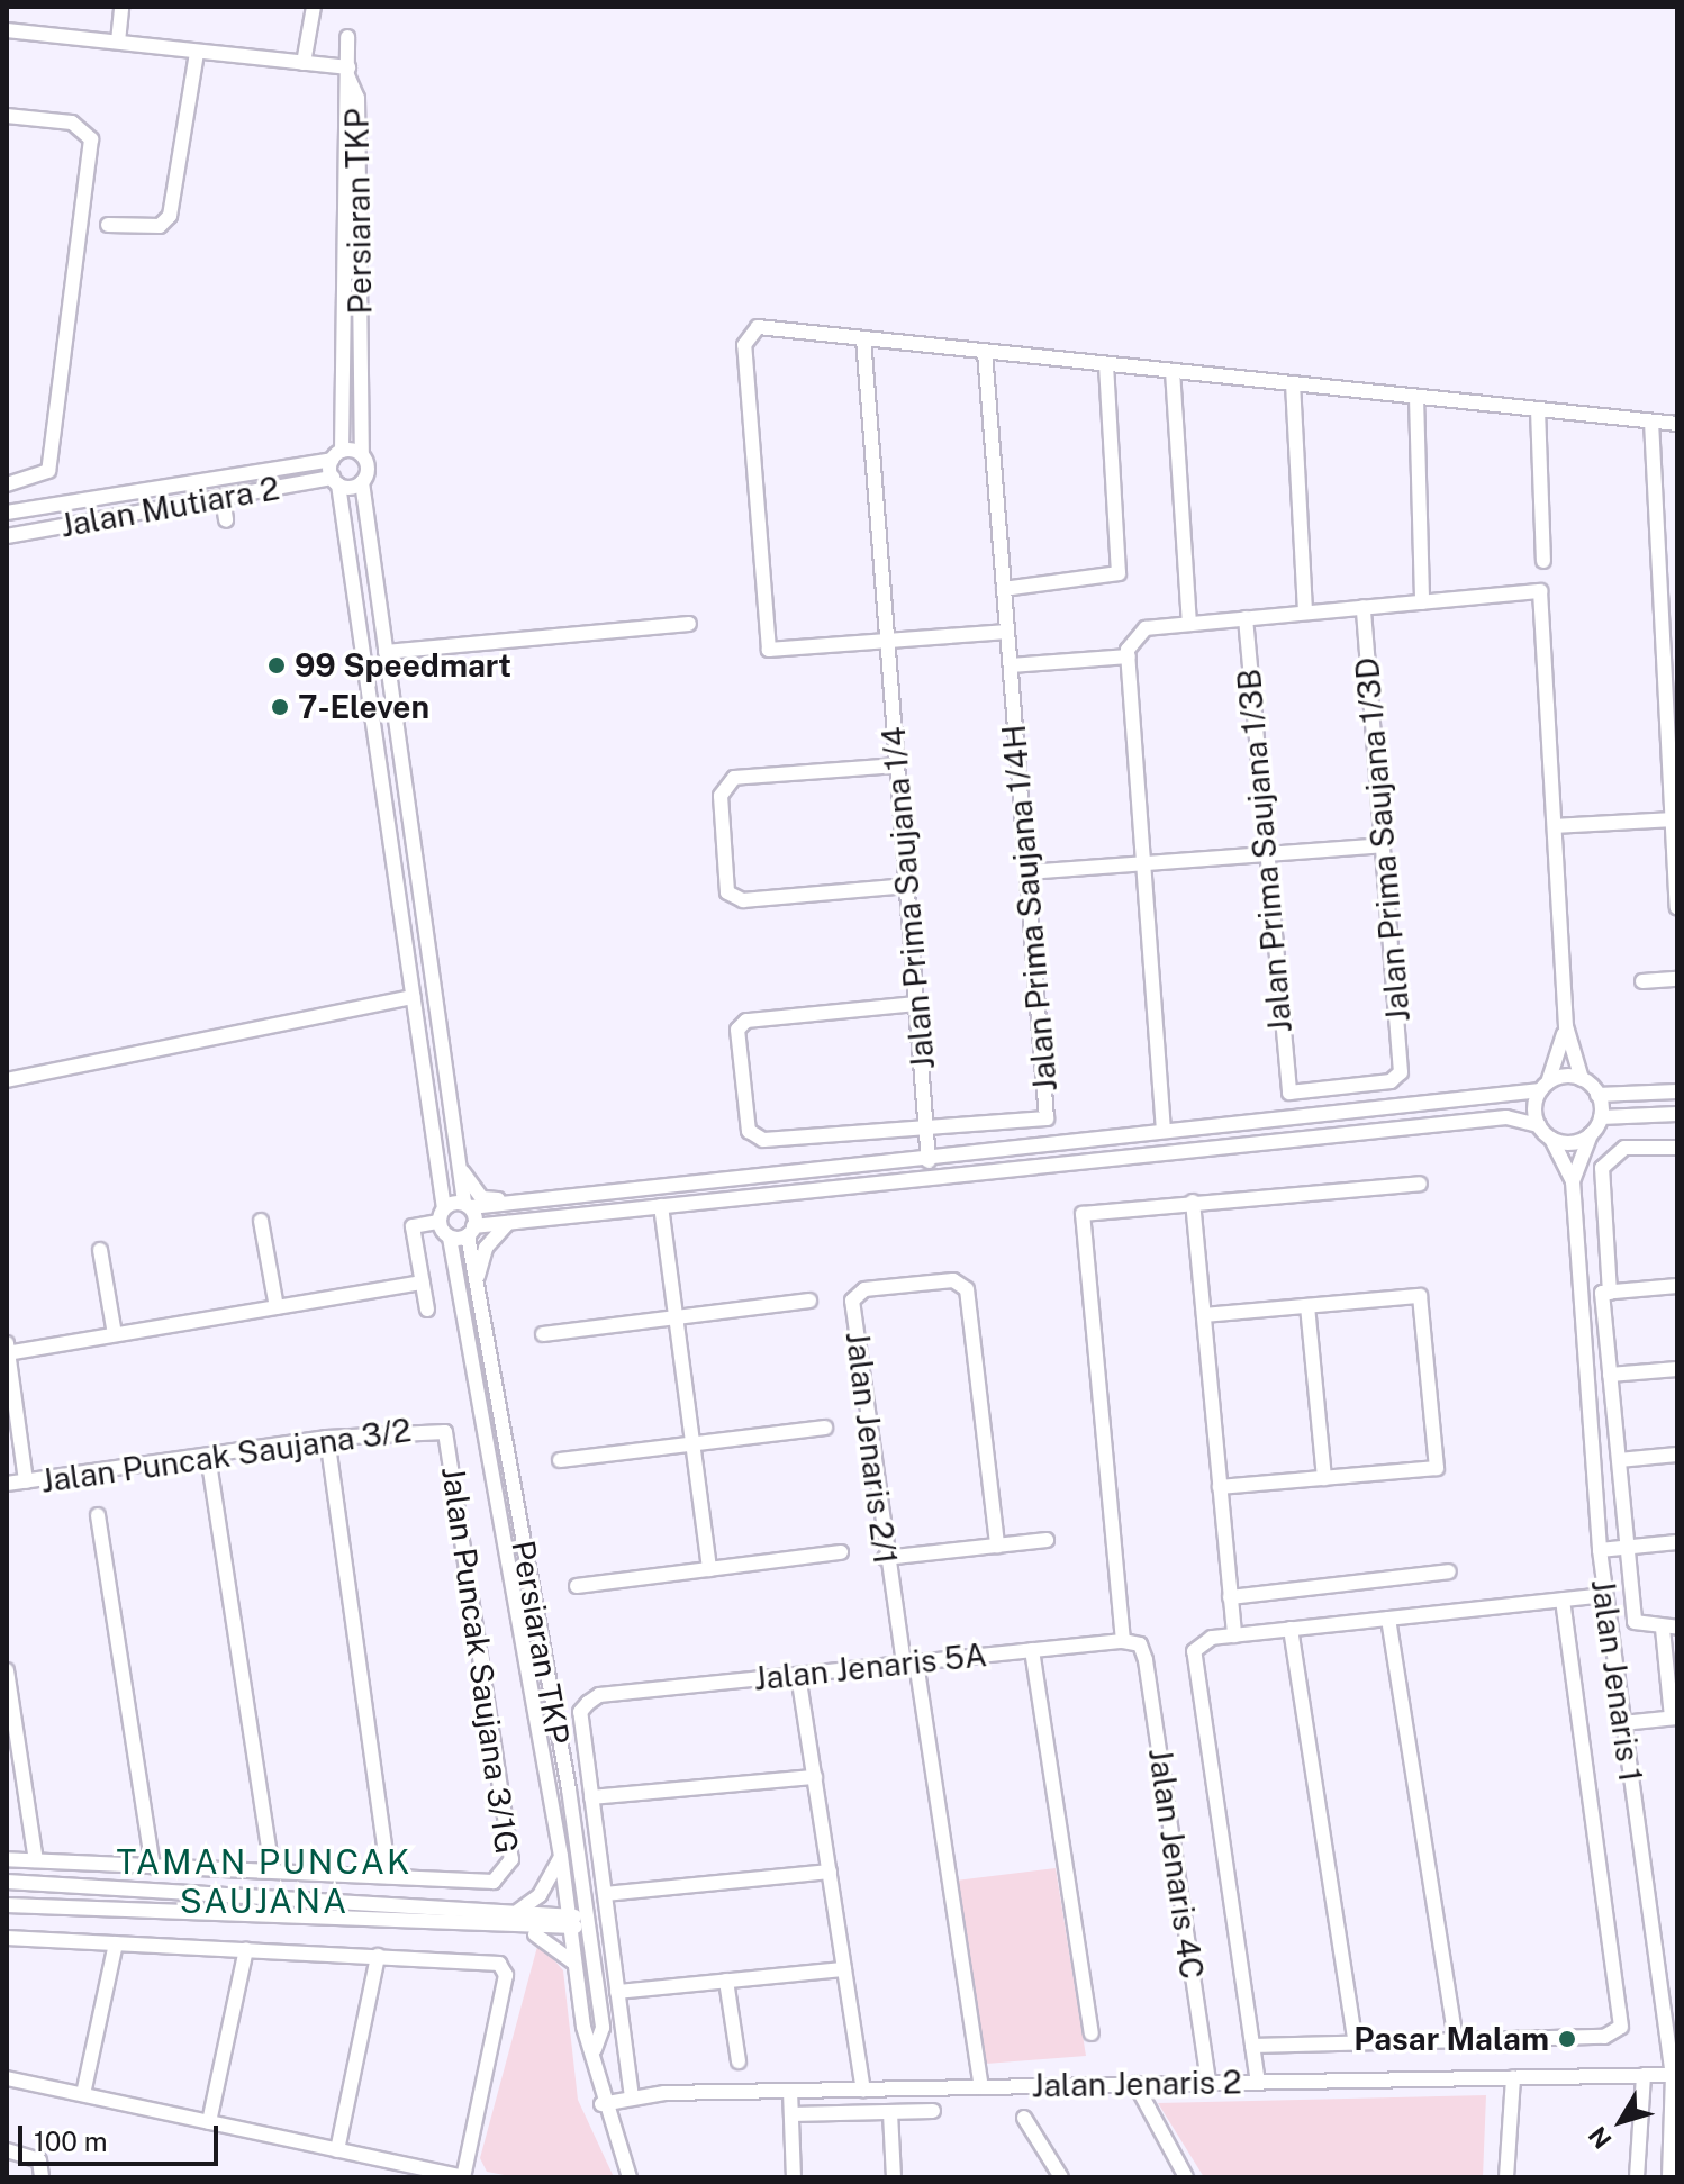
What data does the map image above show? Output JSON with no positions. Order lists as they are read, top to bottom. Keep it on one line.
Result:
{"streets":{"street":["Persiaran TKP","Jalan Mutiara 2","Jalan Prima Saujana 1/3D","Jalan Prima Saujana 1/3B","Jalan Prima Saujana 1/4","Jalan Prima Saujana 1/4H","Jalan Jenaris 2/1","Jalan Puncak Saujana 3/2","Jalan Puncak Saujana 3/1G","Jalan Jenaris 5A","Jalan Jenaris 1","Jalan Jenaris 4C","Jalan Jenaris 2"]},"crossings":[["Persiaran TKP","Jalan Mutiara 2"],["Persiaran TKP","Jalan Jenaris 2"],["Jalan Prima Saujana 1/3D","Jalan Prima Saujana 1/3B"],["Jalan Prima Saujana 1/4","Jalan Prima Saujana 1/4H"],["Jalan Jenaris 2/1","Jalan Jenaris 5A"],["Jalan Jenaris 2/1","Jalan Jenaris 2"],["Jalan Puncak Saujana 3/2","Jalan Puncak Saujana 3/1G"],["Jalan Jenaris 5A","Jalan Jenaris 4C"],["Jalan Jenaris 1","Jalan Jenaris 2"],["Jalan Jenaris 4C","Jalan Jenaris 2"]],"districts":["TAMAN PUNCAK SAUJANA"],"places":["99 Speedmart","7-Eleven","Pasar Malam"],"scale_bar":"100 m","north":"bottom left"}
